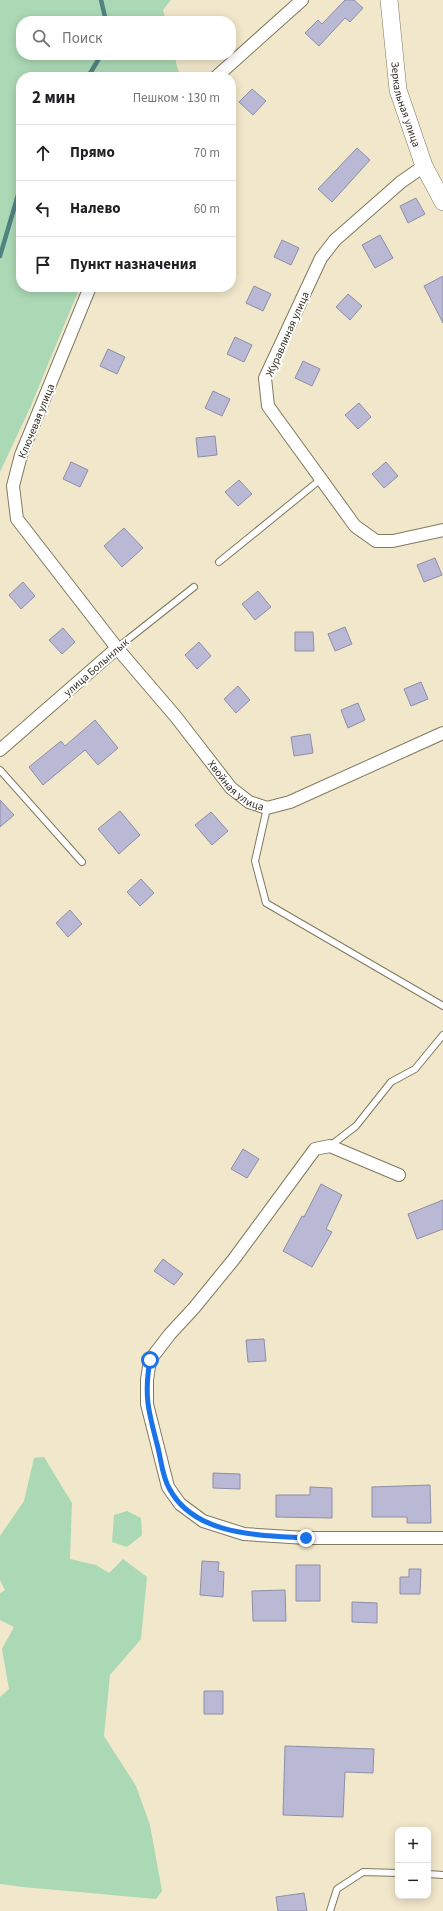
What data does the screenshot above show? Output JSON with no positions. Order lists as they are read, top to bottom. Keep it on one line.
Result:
{"streets":{"street":["Зеркальная улица","Журавлиная улица","Ключевая улица","улица Болынлык","Хвойная улица"]},"crossings":[["Зеркальная улица","Журавлиная улица"],["Ключевая улица","улица Болынлык"],["Ключевая улица","Хвойная улица"],["улица Болынлык","Хвойная улица"]],"page":{"search":"Поиск","heading":["2 мин","Пешком · 130 m"],"list":[["Прямо","70 m"],["Налево","60 m"],"Пункт назначения"],"map_buttons":["+","−"]}}
